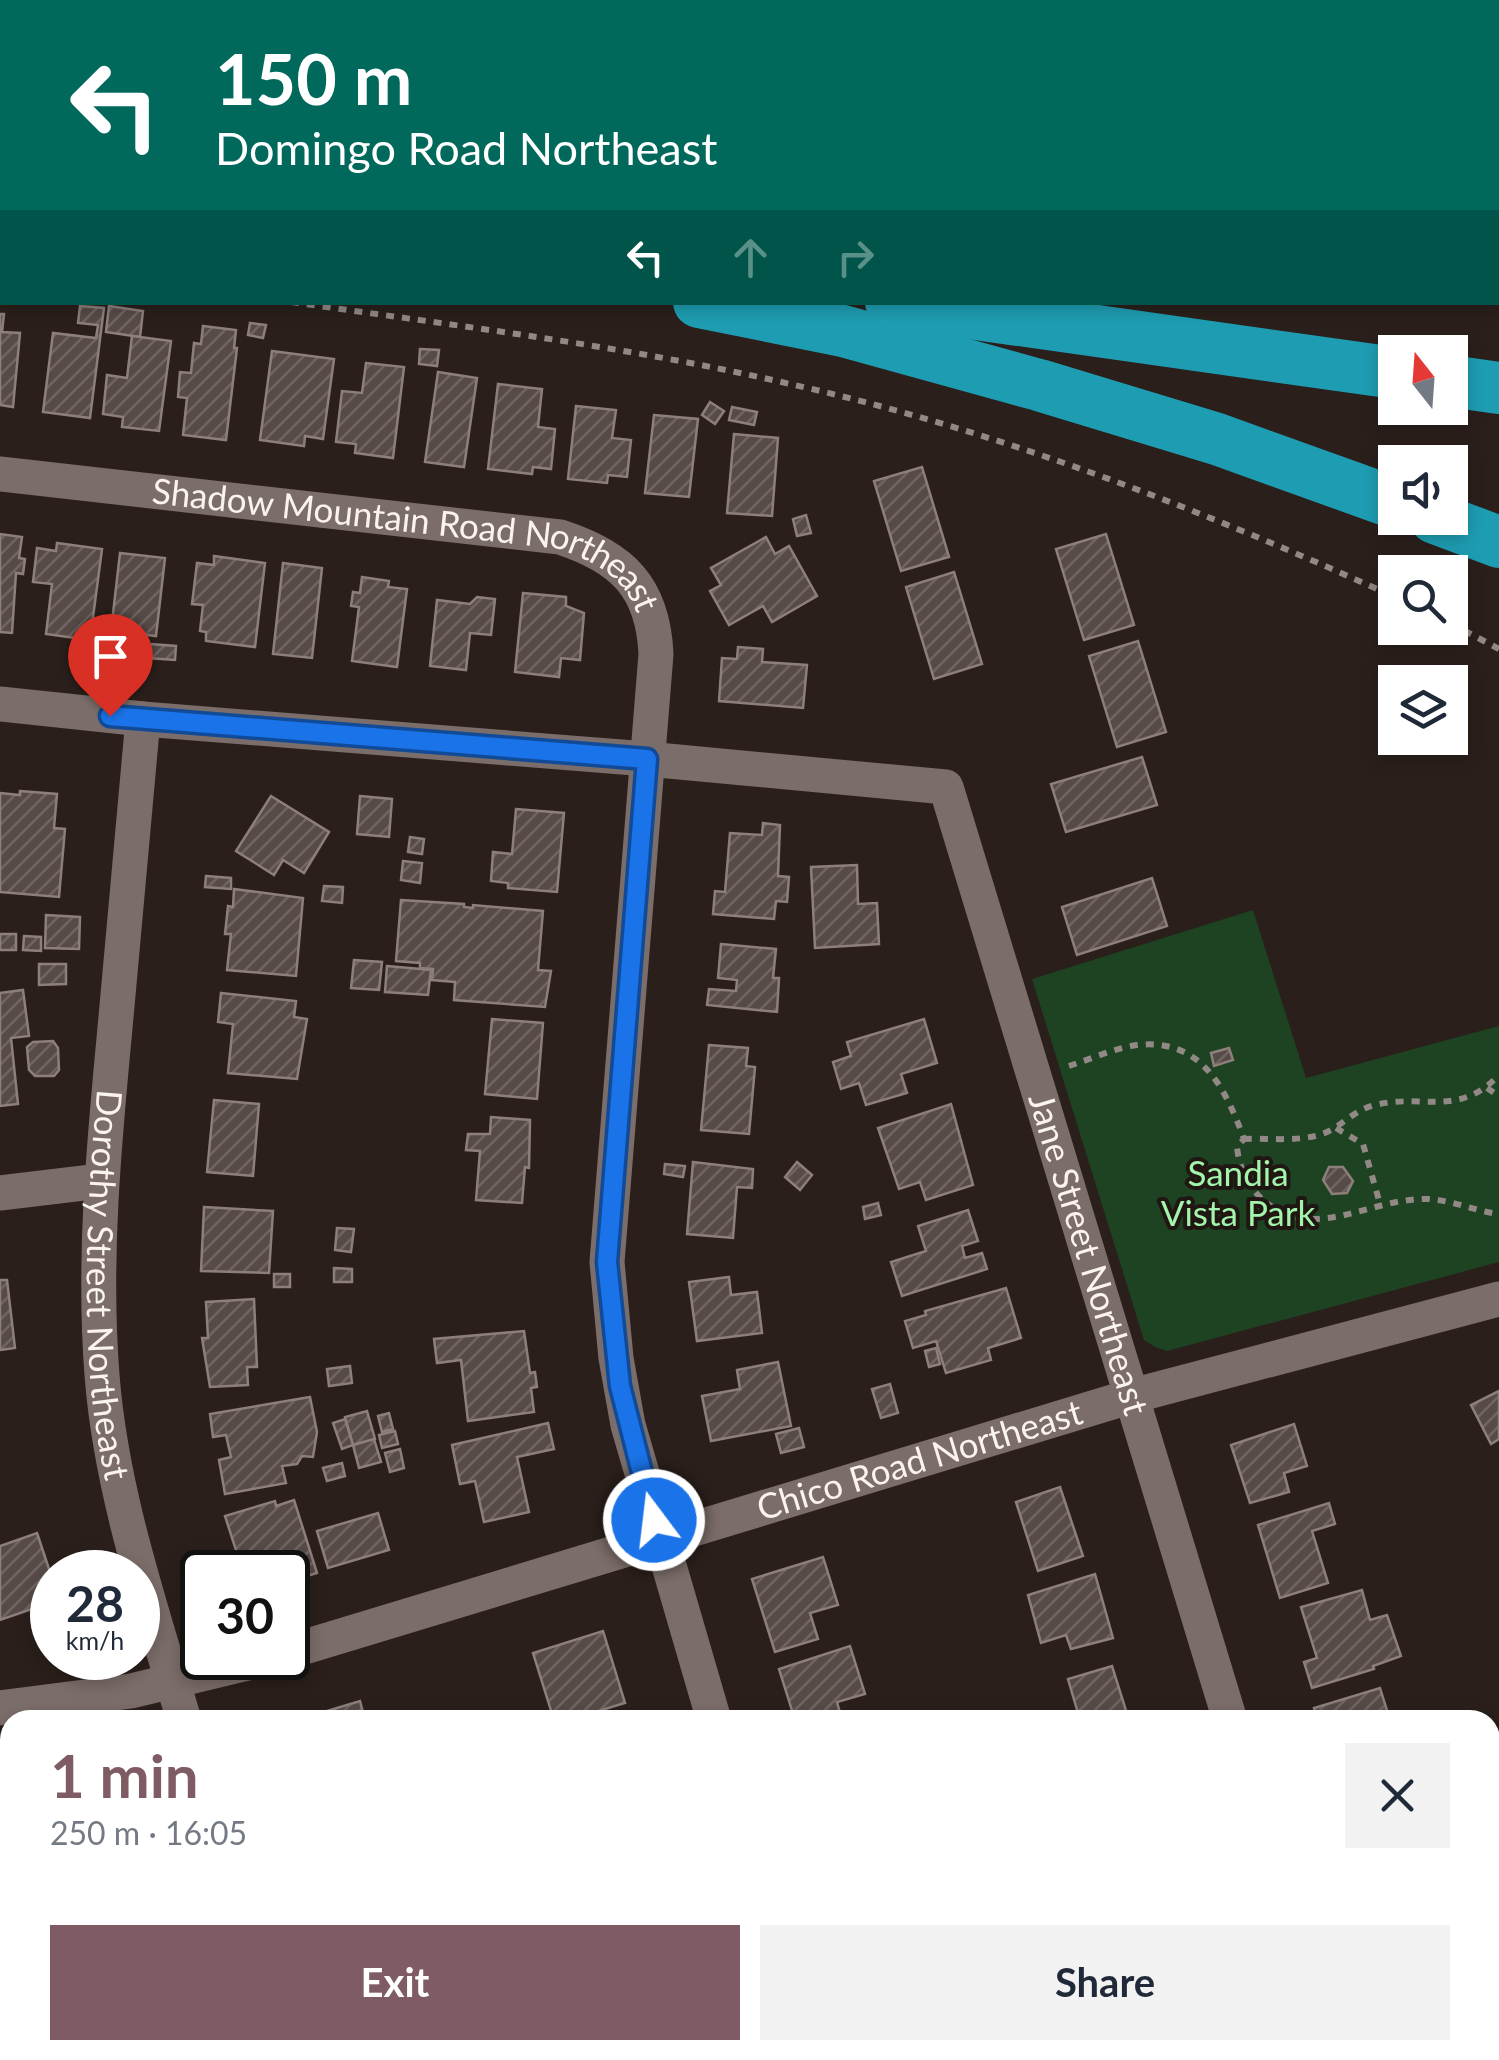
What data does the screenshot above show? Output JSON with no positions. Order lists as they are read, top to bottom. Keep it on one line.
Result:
{"streets":{"street":["Shadow Mountain Road Northeast","Jane Street Northeast","Dorothy Street Northeast","Chico Road Northeast"]},"crossings":[["Shadow Mountain Road Northeast","Jane Street Northeast"],["Shadow Mountain Road Northeast","Chico Road Northeast"],["Jane Street Northeast","Chico Road Northeast"]],"parks":["Sandia Vista Park"],"north":"top","page":{"turn":["150 m","Domingo Road Northeast"],"speed":"28 km/h","limit":"30","heading":["1 min","250 m · 16:05"],"buttons":["Exit","Share"]}}
